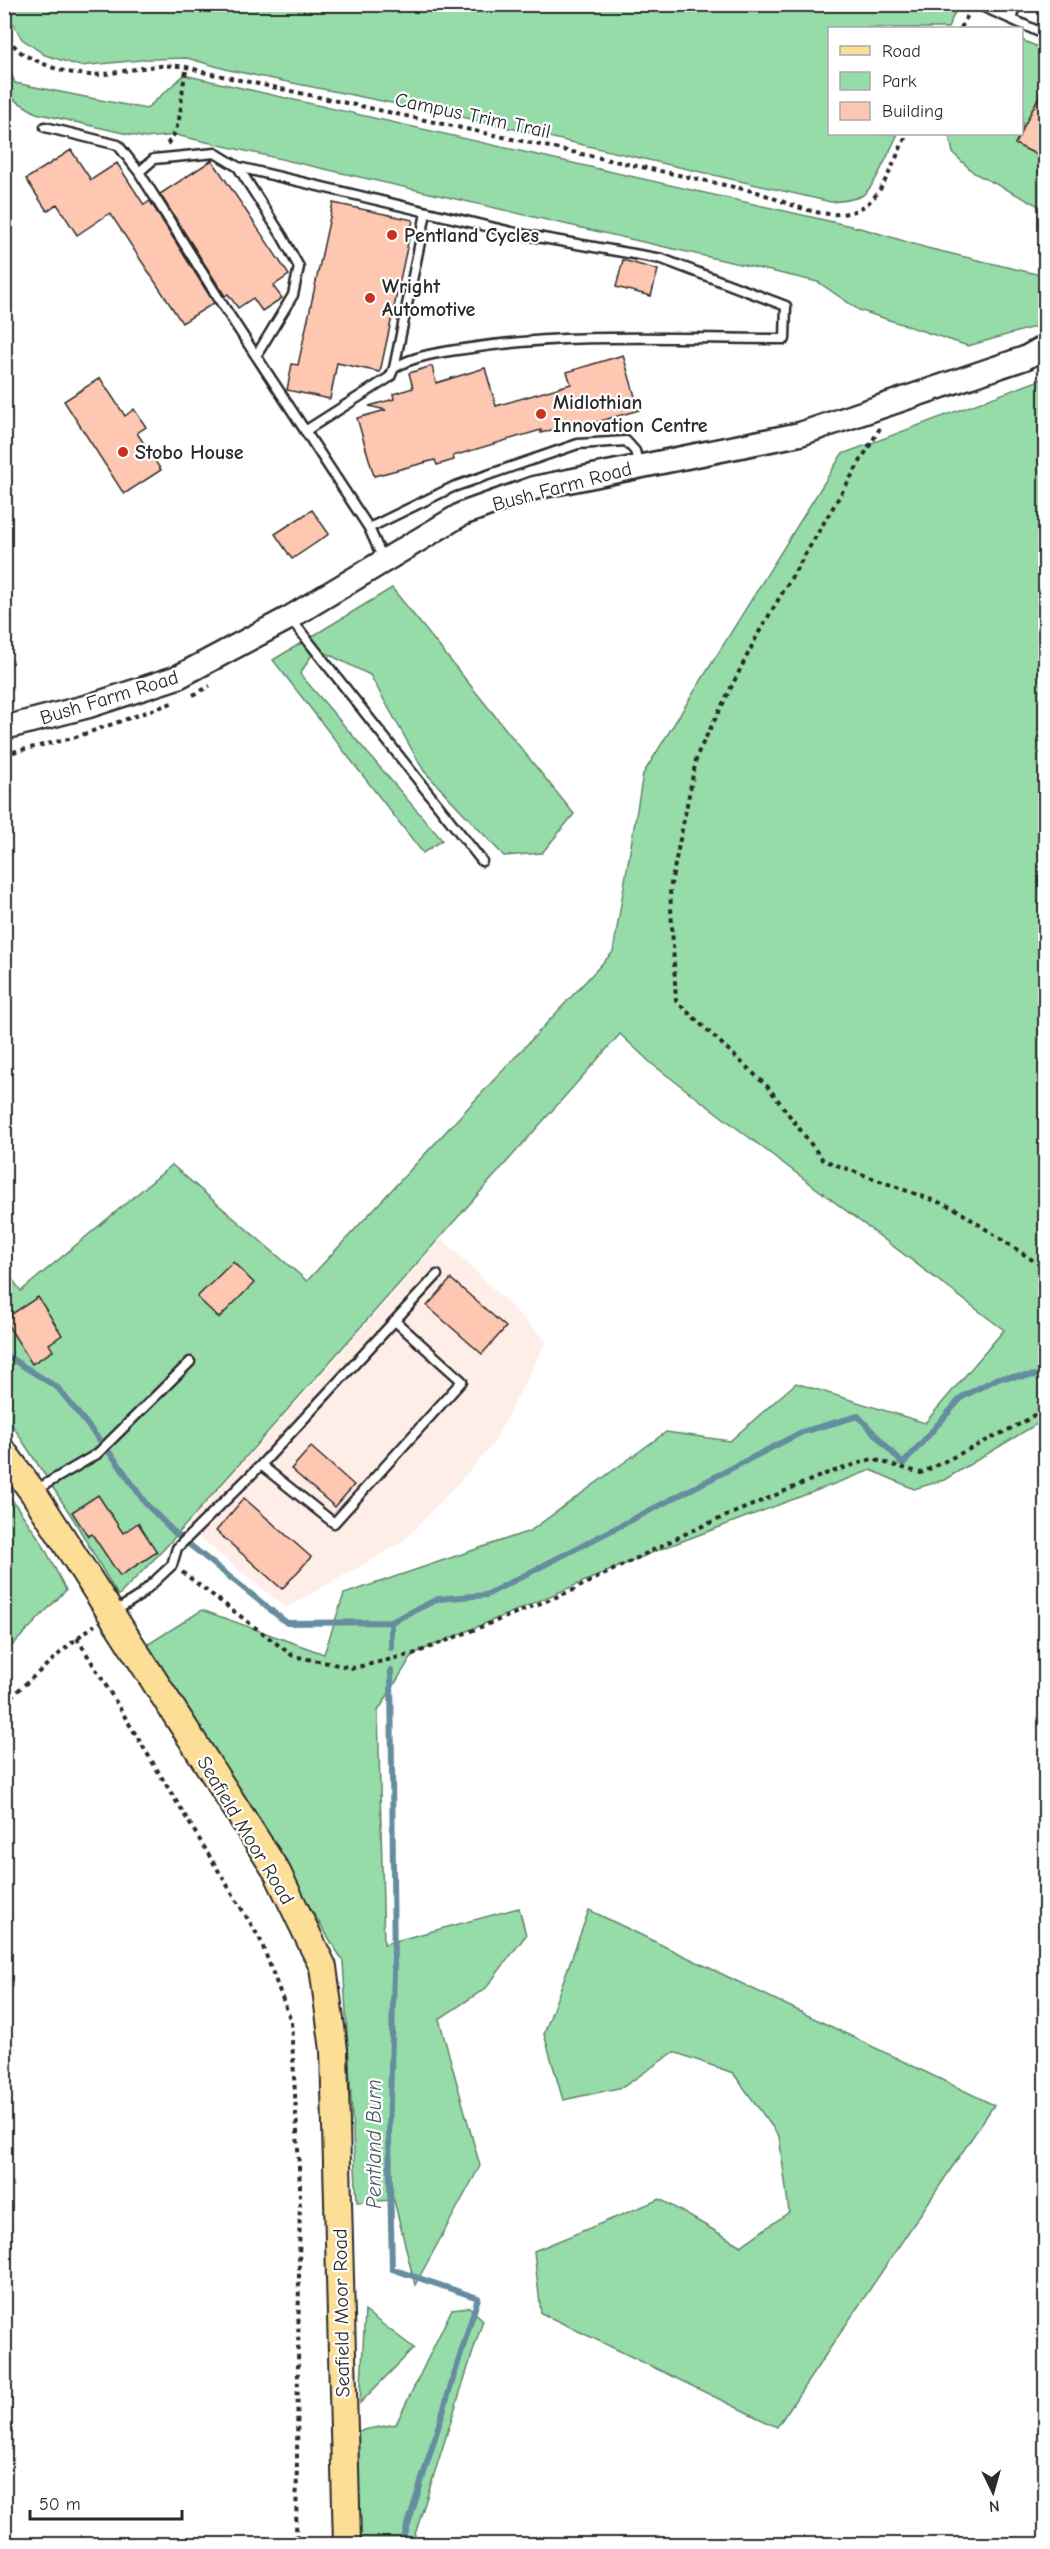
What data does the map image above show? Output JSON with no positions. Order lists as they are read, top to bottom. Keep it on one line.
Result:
{"streets":{"main road":["Seafield Moor Road"],"street":["Bush Farm Road"],"path":["Campus Trim Trail"]},"water":["Pentland Burn"],"places":["Pentland Cycles","Wright Automotive","Midlothian Innovation Centre","Stobo House"],"legend":["Road","Park","Building"],"scale_bar":"50 m","north":"bottom"}
